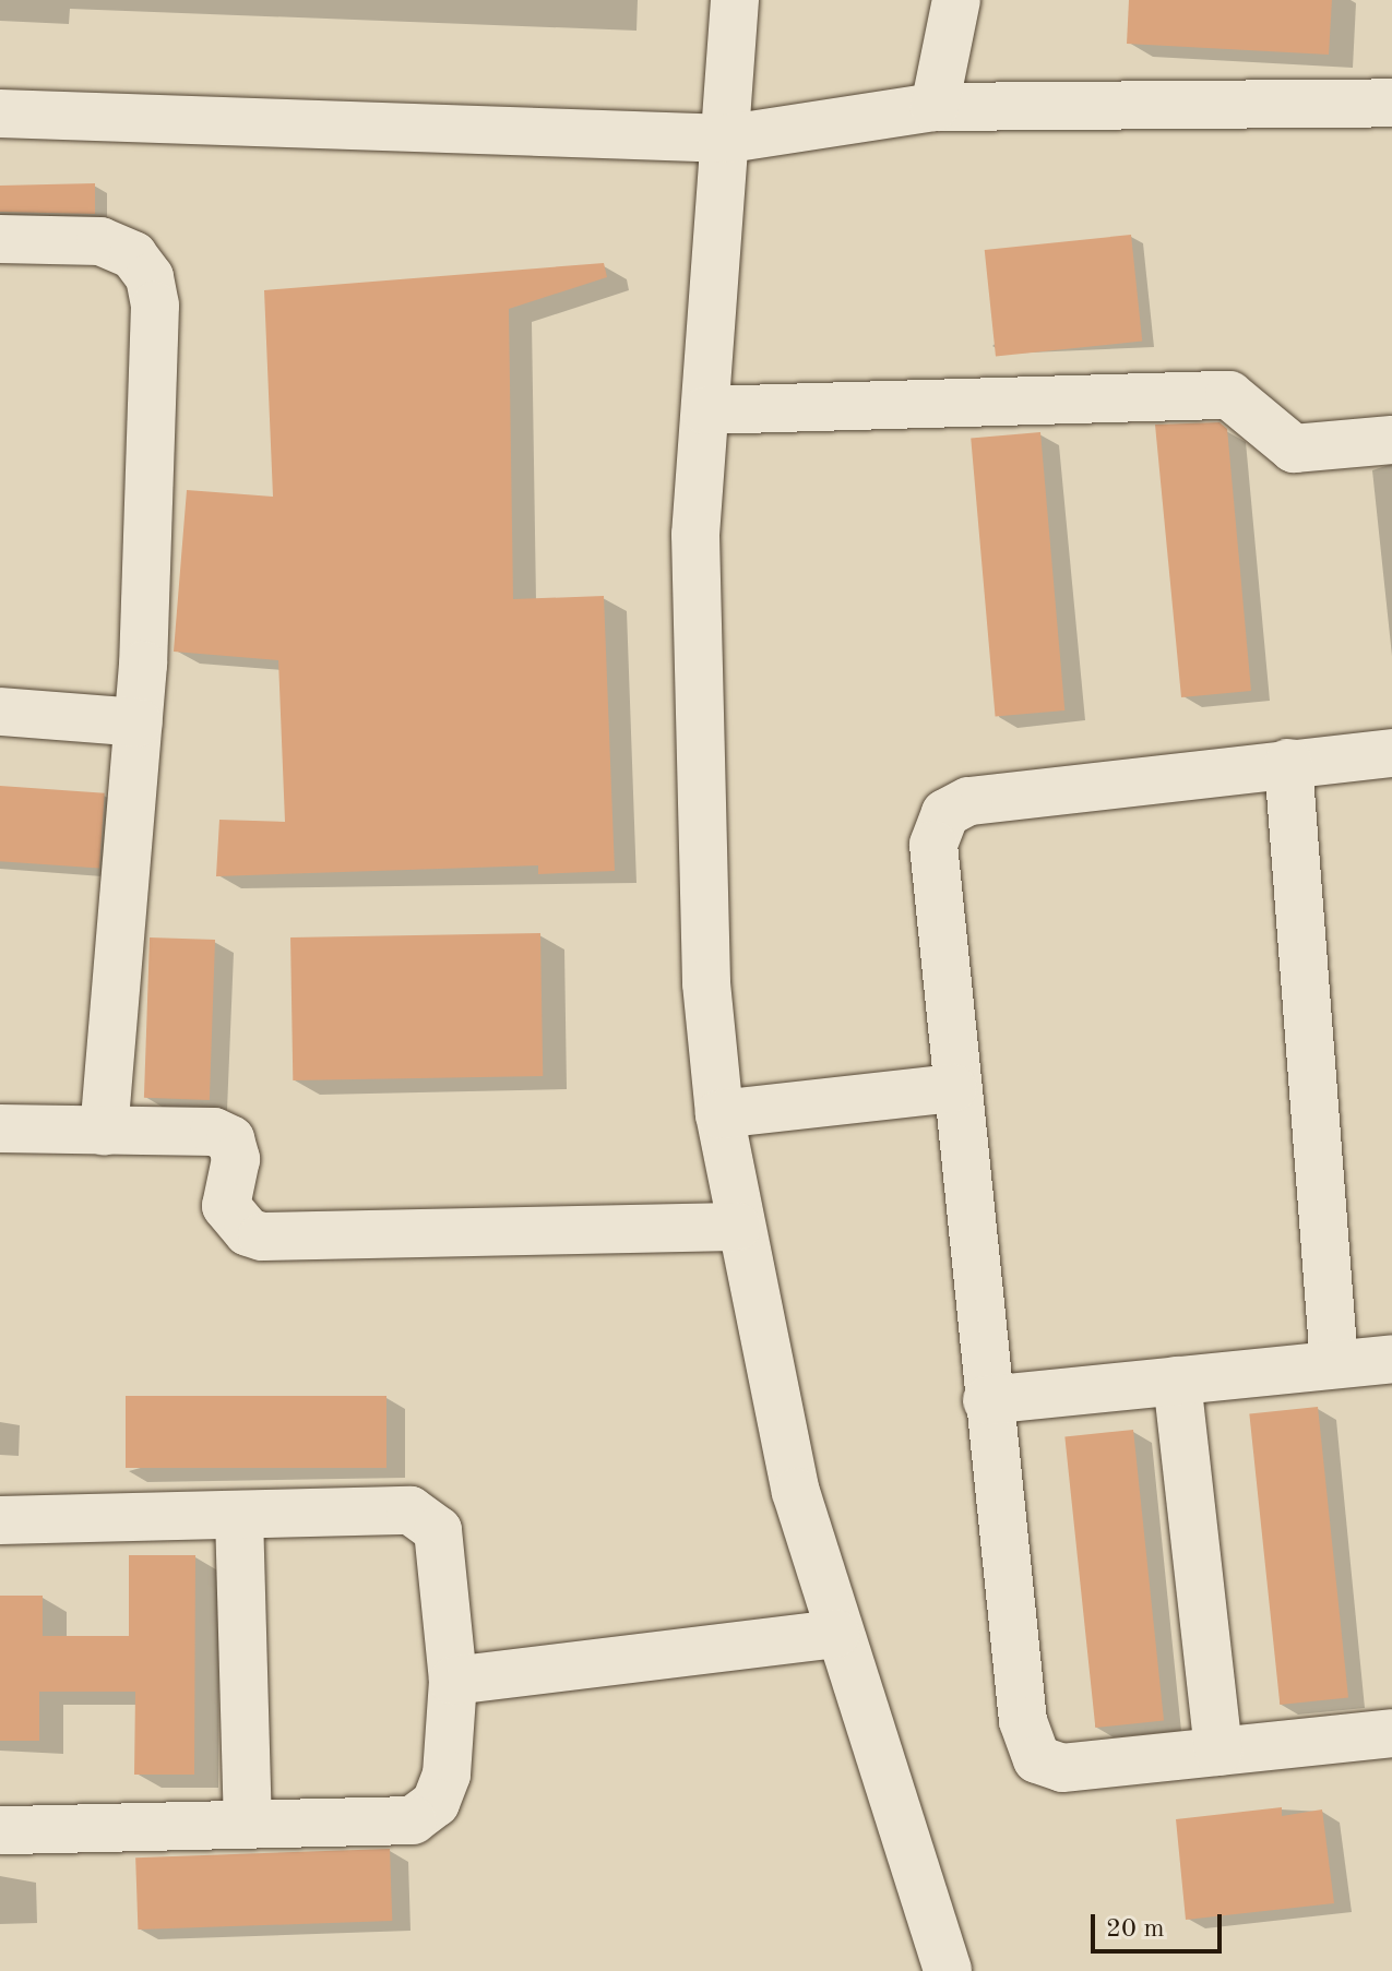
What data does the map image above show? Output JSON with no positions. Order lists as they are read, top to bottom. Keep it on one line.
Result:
{"scale_bar":"20 m"}
